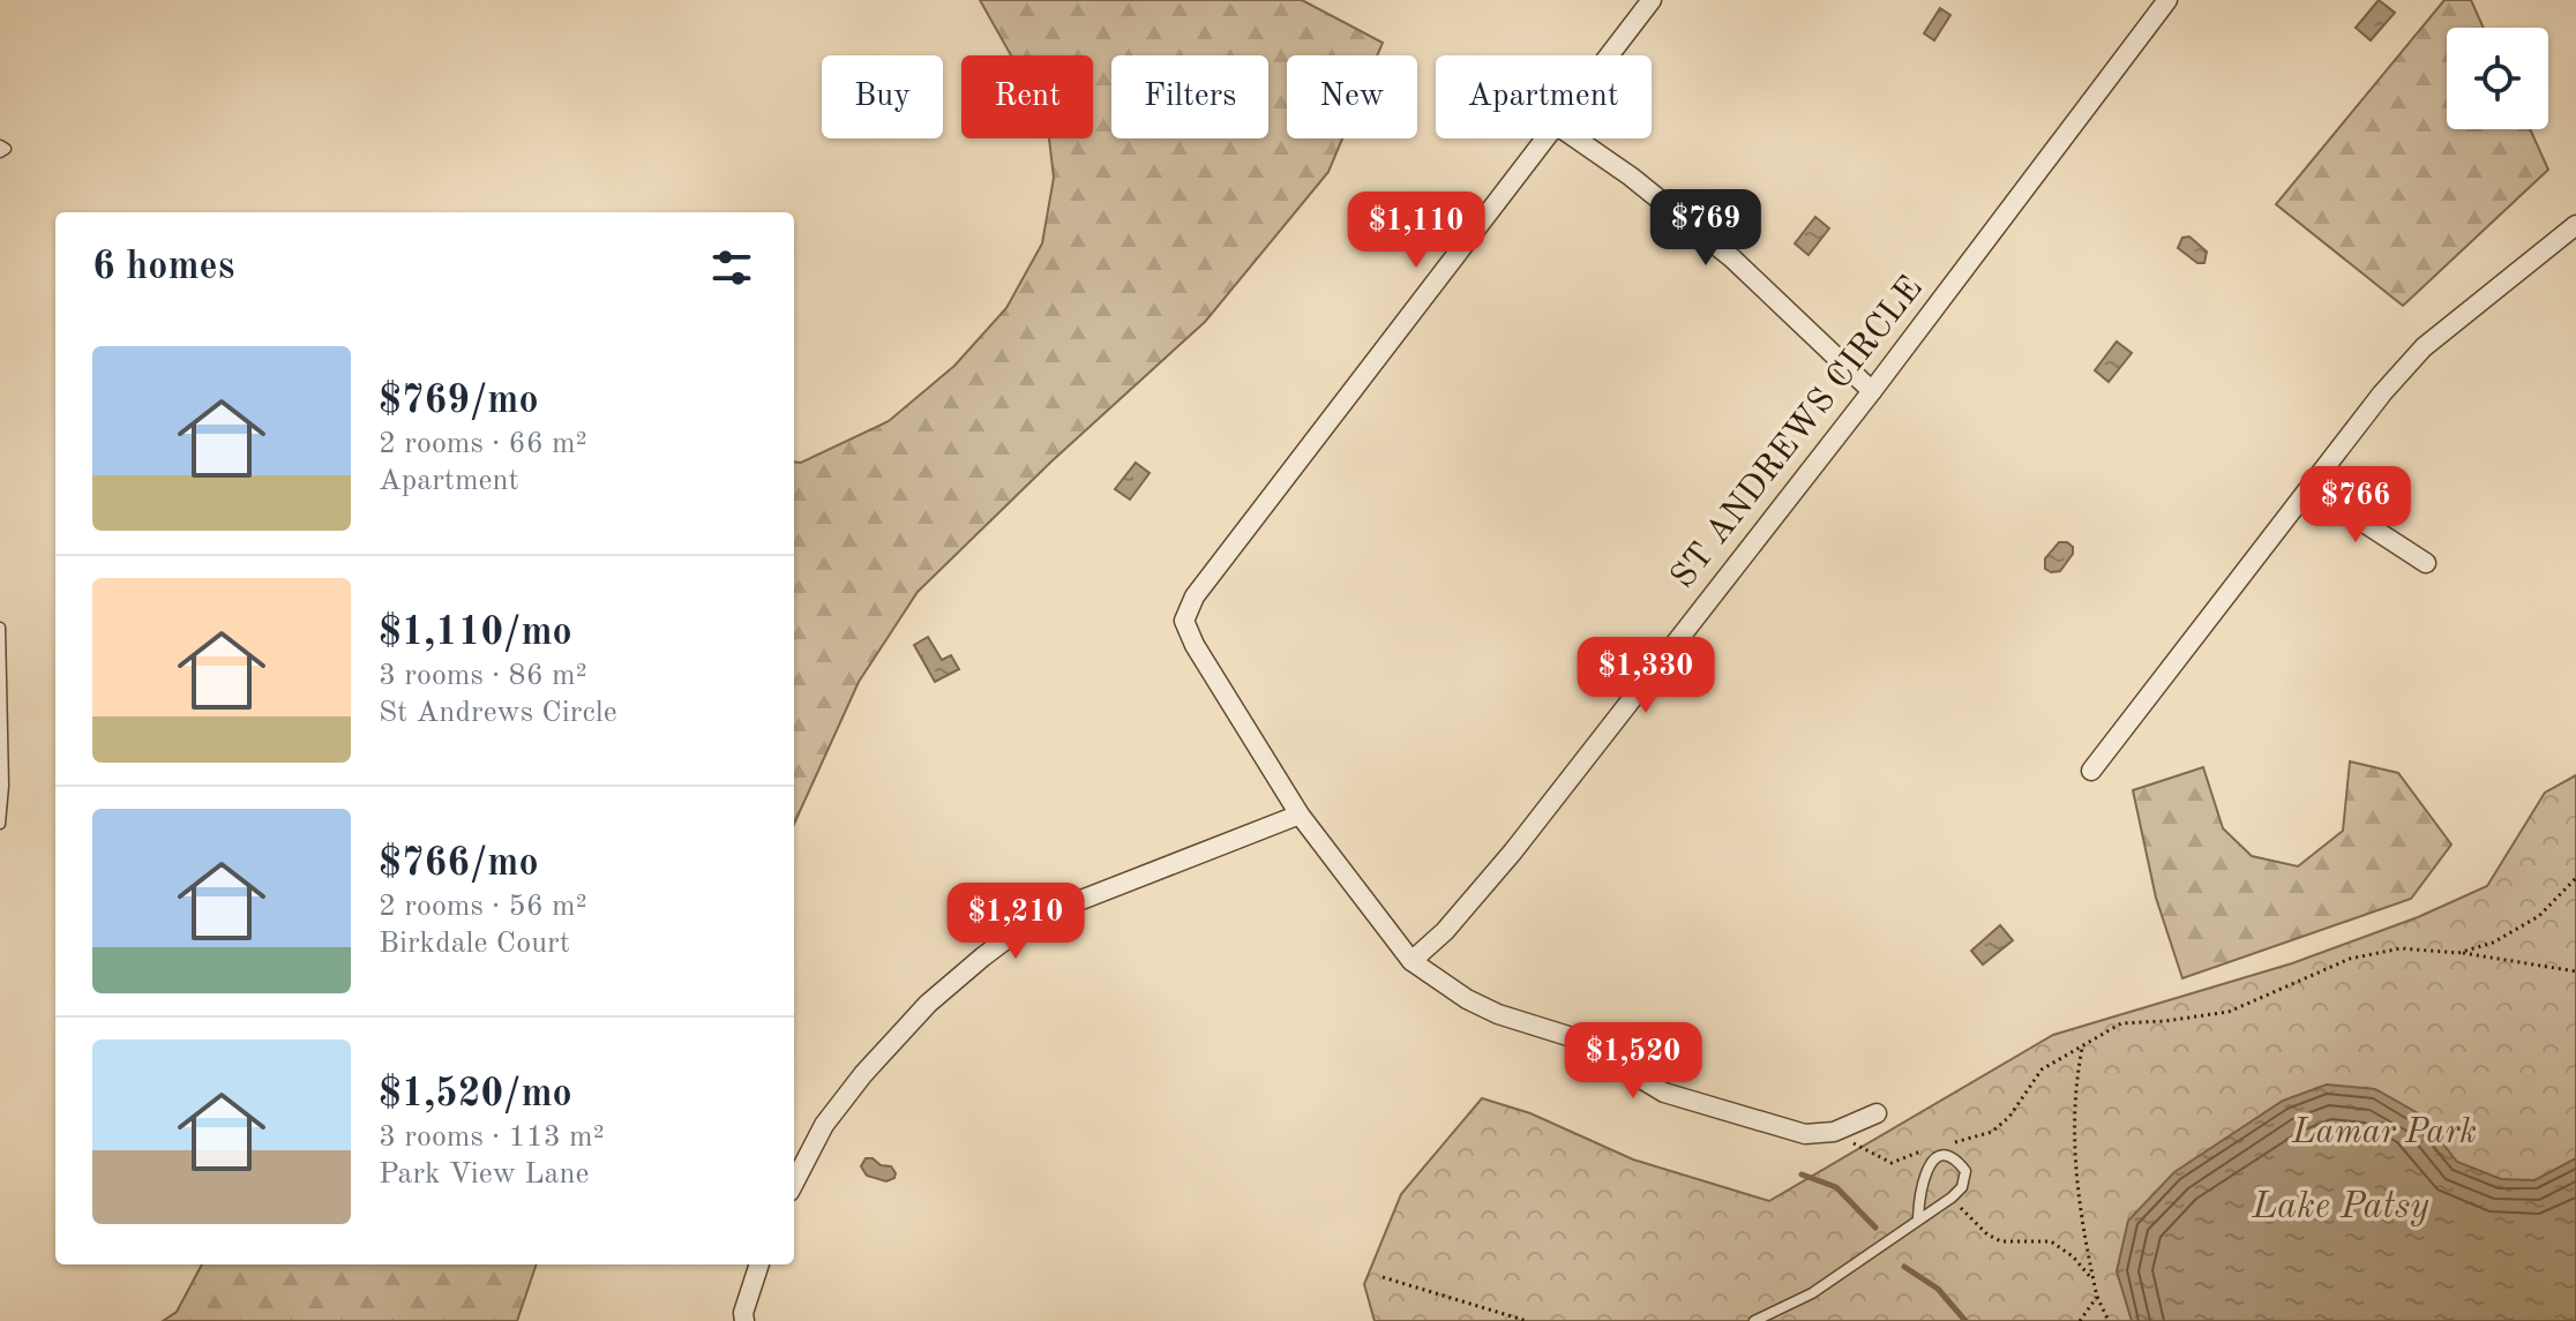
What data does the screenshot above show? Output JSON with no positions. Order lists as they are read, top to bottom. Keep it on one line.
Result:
{"streets":{"street":["ST ANDREWS CIRCLE"]},"water":["Lake Patsy"],"parks":["Lamar Park"],"page":{"chip":["Buy","Rent","Filters","New","Apartment"],"price":["$769","$1,110","$766","$1,330","$1,210","$1,520"],"heading":"6 homes","list":[{"name":"$769/mo","note":"2 rooms · 66 m² · Apartment"},{"name":"$1,110/mo","note":"3 rooms · 86 m² · St Andrews Circle"},{"name":"$766/mo","note":"2 rooms · 56 m² · Birkdale Court"},{"name":"$1,520/mo","note":"3 rooms · 113 m² · Park View Lane"}]}}
